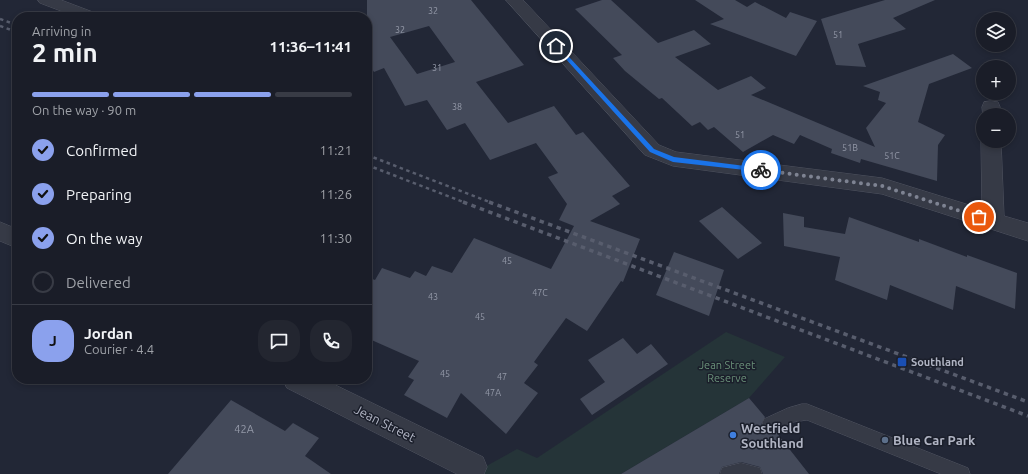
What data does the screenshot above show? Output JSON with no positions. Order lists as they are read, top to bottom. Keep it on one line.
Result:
{"streets":{"street":["Jean Street"]},"parks":["Jean Street Reserve"],"places":{"transit":["Southland"],"other":["Westfield Southland","Blue Car Park"]},"house_numbers":["32","32","51","31","38","51","51B","51C","45","47C","43","45","45","47","47A","42A"],"page":{"map_buttons":["+","−"],"heading":["2 min","Arriving in","11:36–11:41"],"panel":["Jordan","Courier · 4.4"],"bar":"On the way · 90 m","list":[["Confirmed","11:21"],["Preparing","11:26"],["On the way","11:30"],"Delivered"],"round":"J"}}
